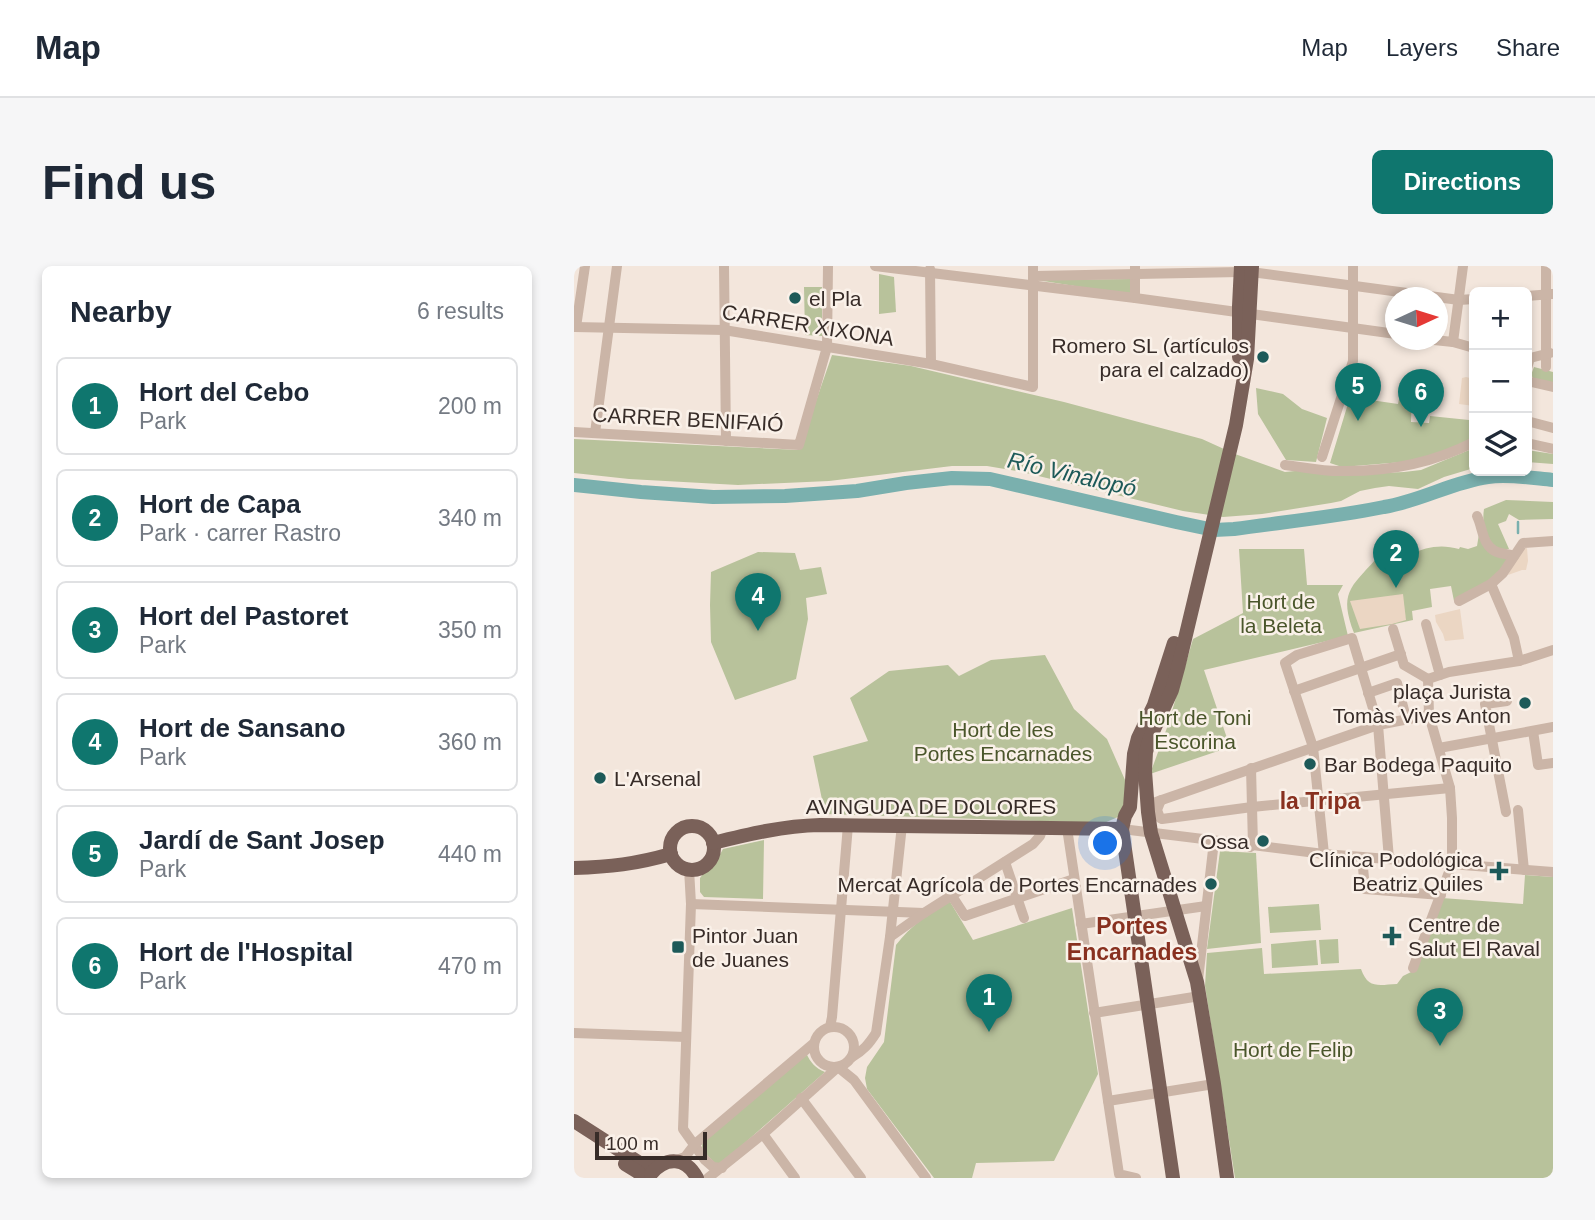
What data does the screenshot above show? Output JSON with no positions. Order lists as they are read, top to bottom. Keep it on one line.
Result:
{"streets":{"main road":["AVINGUDA DE DOLORES"],"street":["CARRER XIXONA","CARRER BENIFAIÓ"]},"crossings":[["CARRER XIXONA","CARRER BENIFAIÓ"]],"districts":["la Tripa","Portes Encarnades"],"water":["Río Vinalopó"],"parks":["Hort de la Beleta","Hort de Toni Escorina","Hort de les Portes Encarnades","Hort de Felip"],"places":{"other":["el Pla","Romero SL (artículos para el calzado)","plaça Jurista Tomàs Vives Anton","Bar Bodega Paquito","L'Arsenal","Ossa","Mercat Agrícola de Portes Encarnades"],"health":["Clínica Podológica Beatriz Quiles","Centre de Salut El Raval"],"transit":["Pintor Juan de Juanes"]},"scale_bar":"100 m","north":"right","page":{"header":"Map","nav":["Map","Layers","Share"],"buttons":"Directions","title":"Find us","heading":["Nearby","6 results"],"map_buttons":["+","−"],"list":[{"mark":"1","name":"Hort del Cebo","note":"Park","value":"200 m"},{"mark":"2","name":"Hort de Capa","note":"Park · carrer Rastro","value":"340 m"},{"mark":"3","name":"Hort del Pastoret","note":"Park","value":"350 m"},{"mark":"4","name":"Hort de Sansano","note":"Park","value":"360 m"},{"mark":"5","name":"Jardí de Sant Josep","note":"Park","value":"440 m"},{"mark":"6","name":"Hort de l'Hospital","note":"Park","value":"470 m"}],"pins":["5","6","2","4","1","3"],"scale":"100 m"}}
